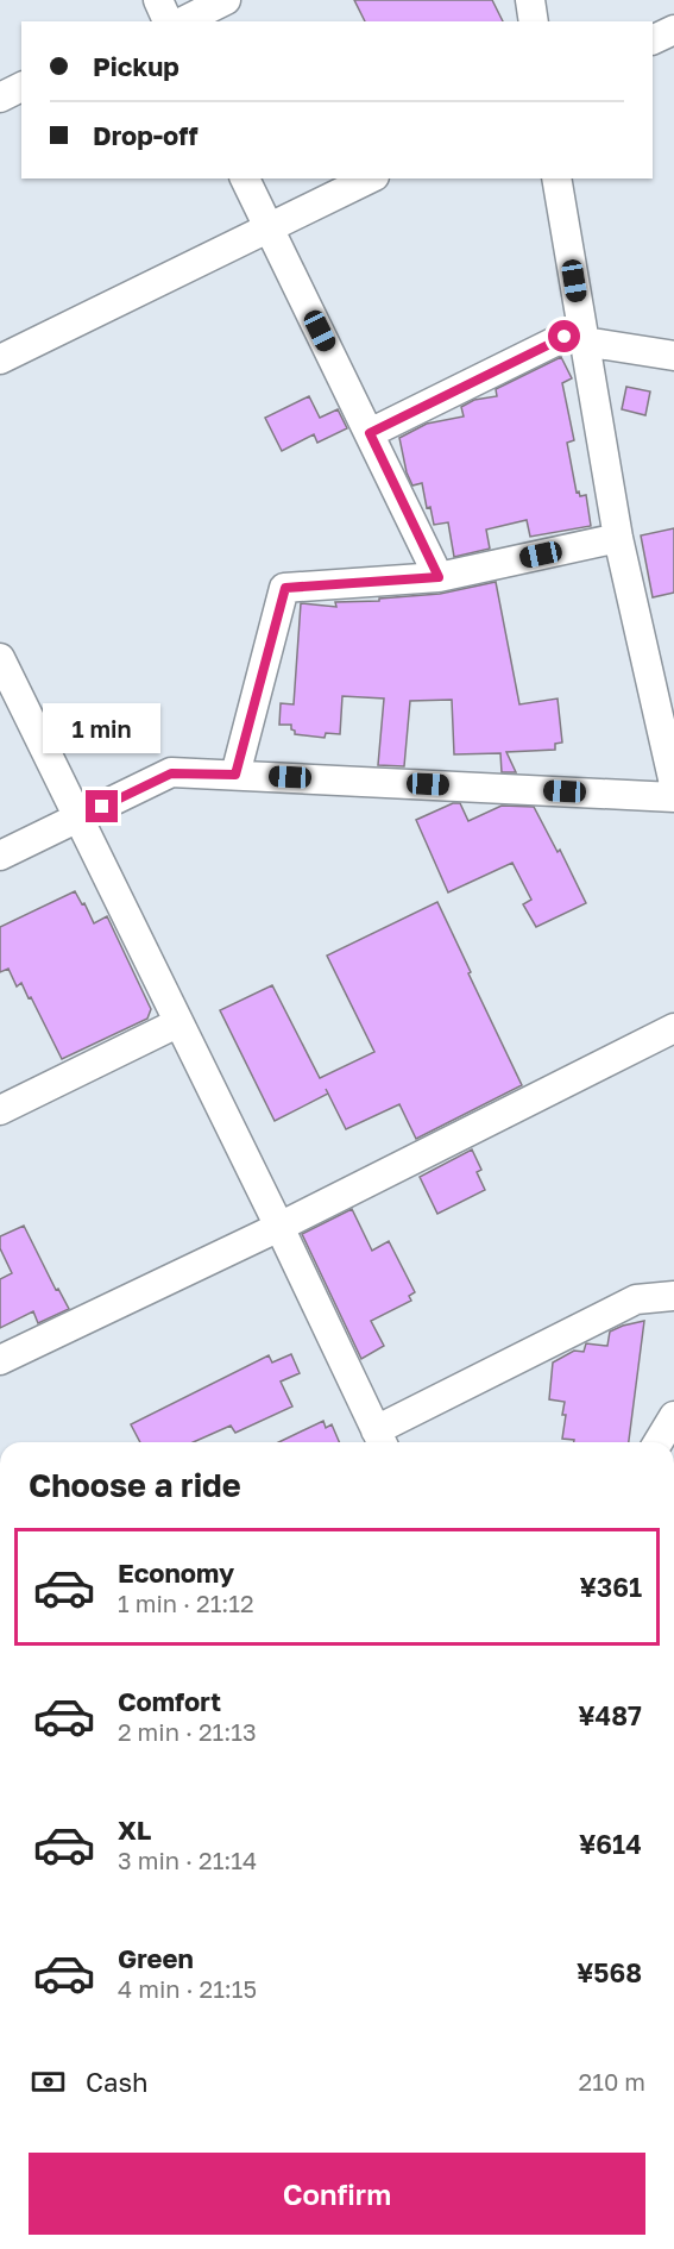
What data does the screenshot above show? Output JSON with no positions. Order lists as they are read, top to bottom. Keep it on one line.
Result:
{"page":{"banner":["Pickup","Drop-off"],"bubble":"1 min","heading":"Choose a ride","list":[{"name":"Economy","note":"1 min · 21:12","value":"¥361"},{"name":"Comfort","note":"2 min · 21:13","value":"¥487"},{"name":"XL","note":"3 min · 21:14","value":"¥614"},{"name":"Green","note":"4 min · 21:15","value":"¥568"}],"pay":["Cash","210 m"],"buttons":"Confirm"}}
